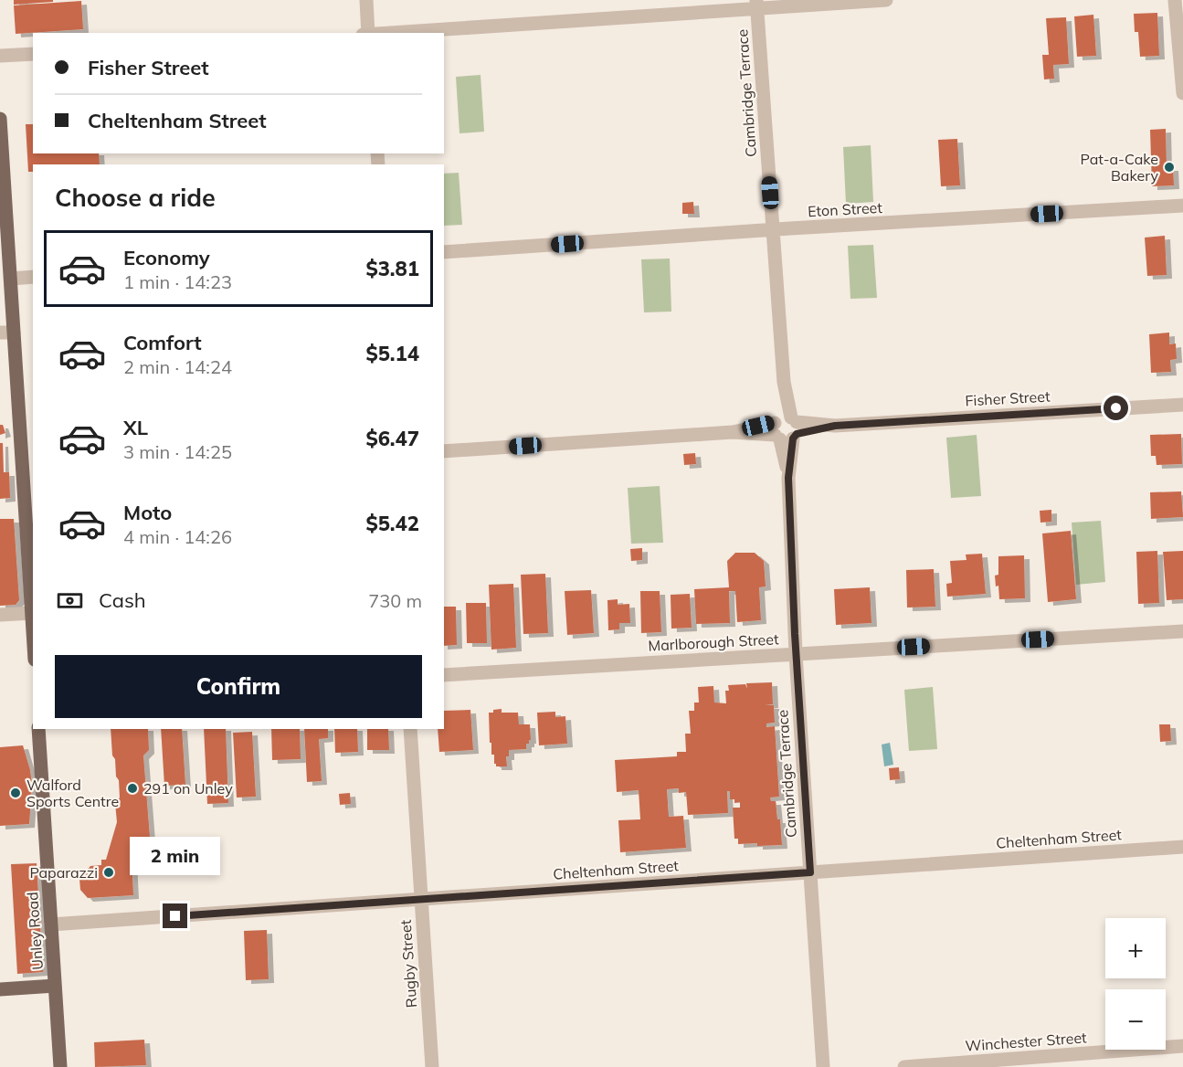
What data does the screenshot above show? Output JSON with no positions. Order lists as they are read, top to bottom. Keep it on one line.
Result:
{"streets":{"main road":["Unley Road"],"street":["Cambridge Terrace","Eton Street","Fisher Street","Marlborough Street","Cheltenham Street","Rugby Street","Winchester Street"]},"crossings":[["Cambridge Terrace","Eton Street"],["Cambridge Terrace","Fisher Street"],["Cambridge Terrace","Marlborough Street"],["Cambridge Terrace","Cheltenham Street"],["Cheltenham Street","Unley Road"],["Cheltenham Street","Rugby Street"]],"places":["Pat-a-Cake Bakery","291 on Unley","Walford Sports Centre","Paparazzi"],"page":{"banner":["Fisher Street","Cheltenham Street"],"heading":"Choose a ride","list":[{"name":"Economy","note":"1 min · 14:23","value":"$3.81"},{"name":"Comfort","note":"2 min · 14:24","value":"$5.14"},{"name":"XL","note":"3 min · 14:25","value":"$6.47"},{"name":"Moto","note":"4 min · 14:26","value":"$5.42"}],"pay":["Cash","730 m"],"buttons":"Confirm","bubble":"2 min","map_buttons":["+","−"]}}
